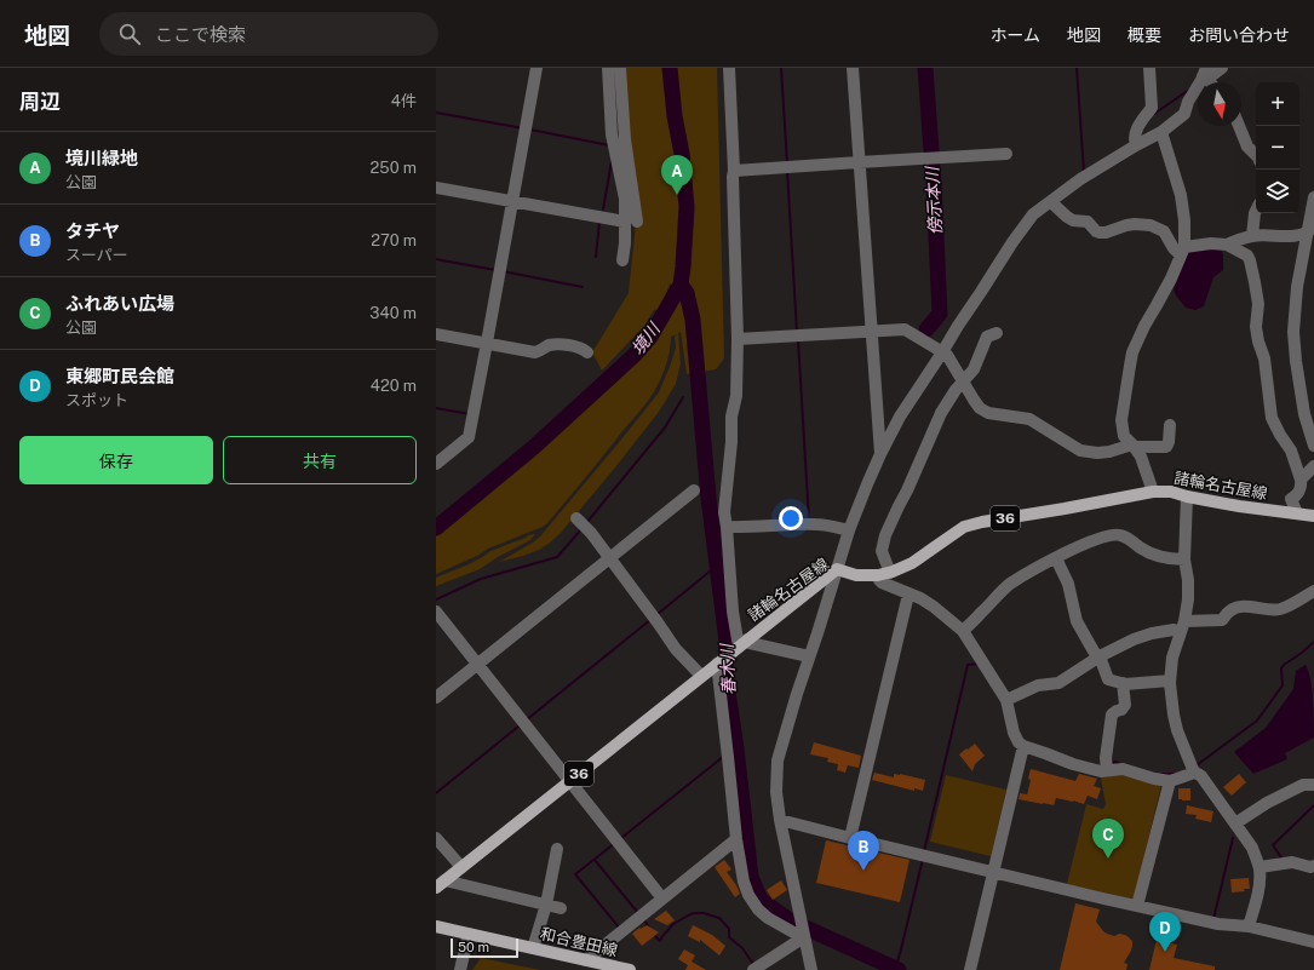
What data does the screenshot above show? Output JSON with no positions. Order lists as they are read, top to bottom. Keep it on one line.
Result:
{"streets":{"main road":["諸輪名古屋線","36","和合豊田線"]},"water":["傍示本川","境川","春木川"],"scale_bar":"50 m","north":"bottom","page":{"header":"地図","search":"ここで検索","nav":["ホーム","地図","概要","お問い合わせ"],"heading":["周辺","4件"],"map_buttons":["+","−"],"list":[{"mark":"A","name":"境川緑地","note":"公園","value":"250 m"},{"mark":"B","name":"タチヤ","note":"スーパー","value":"270 m"},{"mark":"C","name":"ふれあい広場","note":"公園","value":"340 m"},{"mark":"D","name":"東郷町民会館","note":"スポット","value":"420 m"}],"pins":["A","C","B","D"],"buttons":["保存","共有"],"scale":"50 m"}}
